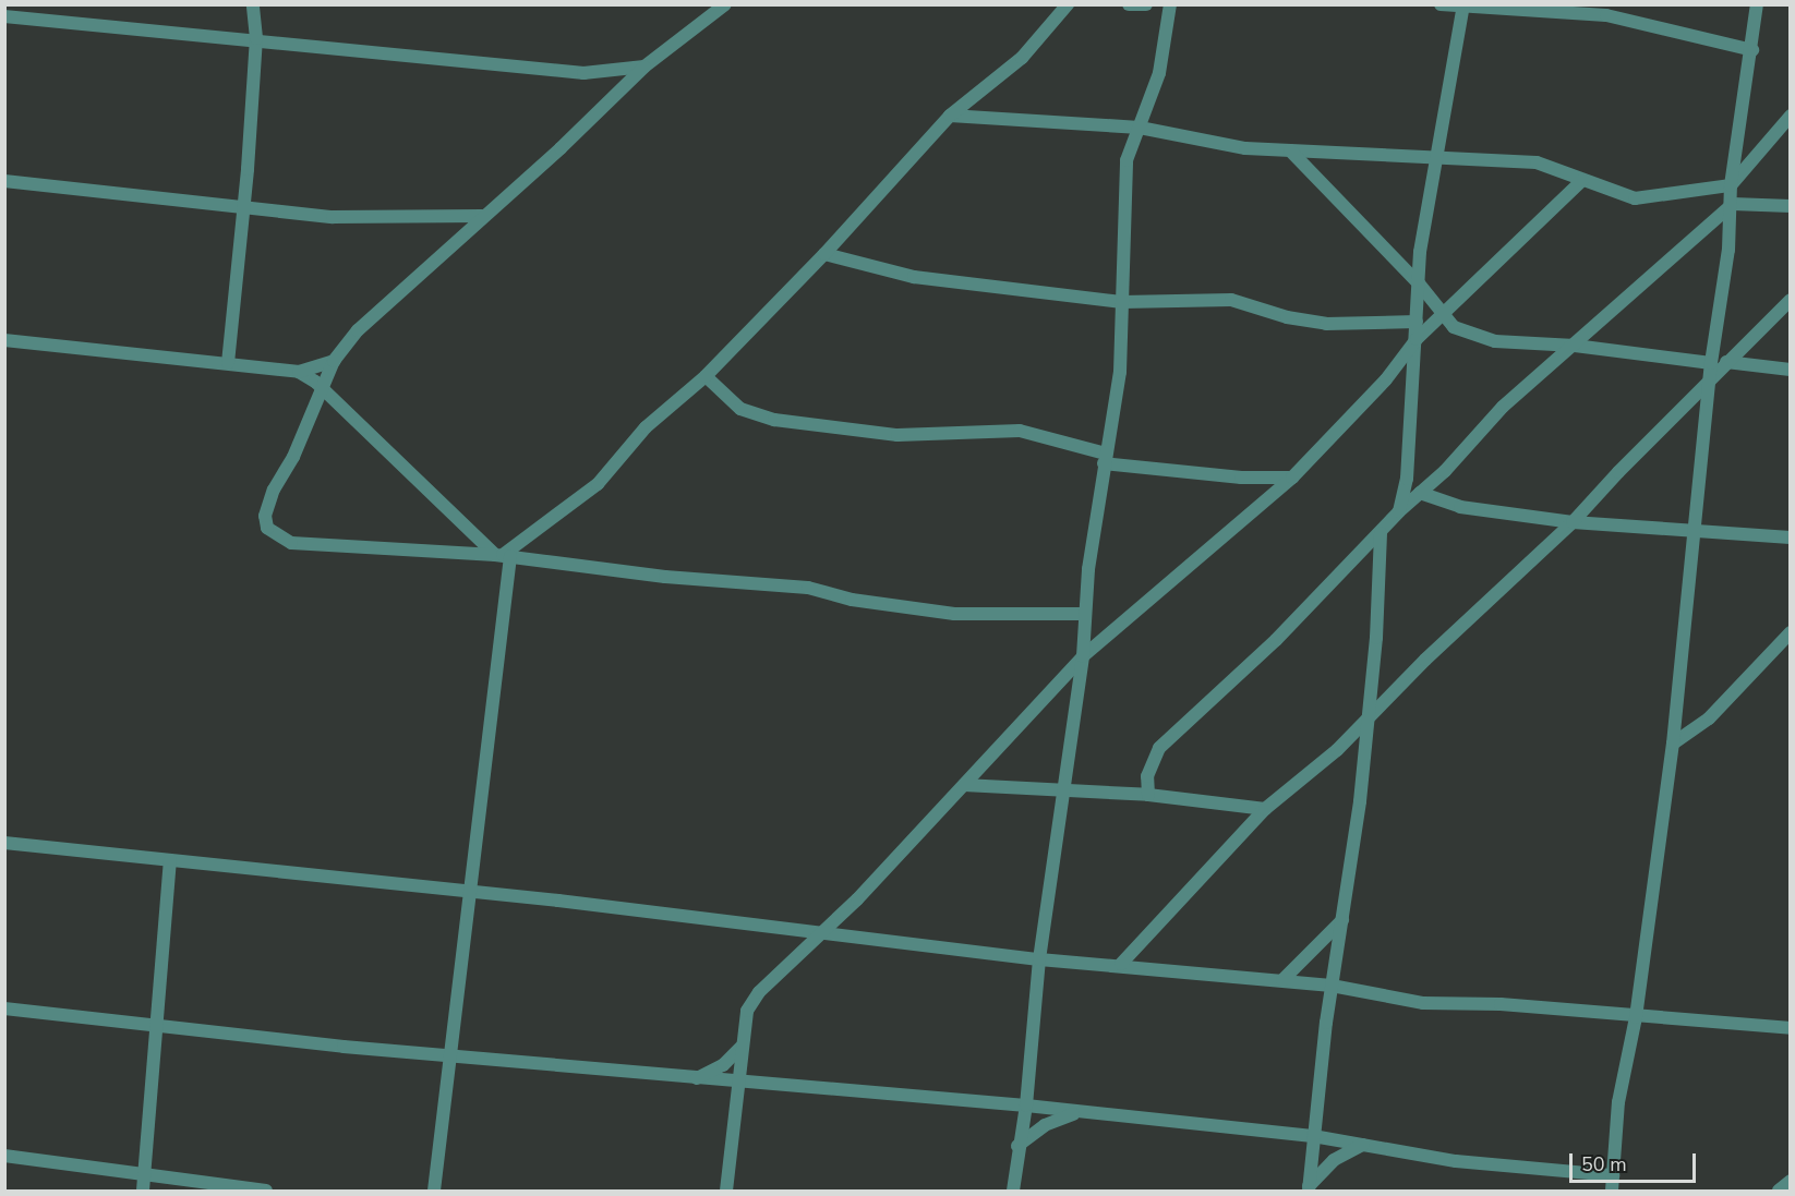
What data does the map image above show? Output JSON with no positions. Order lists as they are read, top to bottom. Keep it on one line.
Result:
{"scale_bar":"50 m"}
